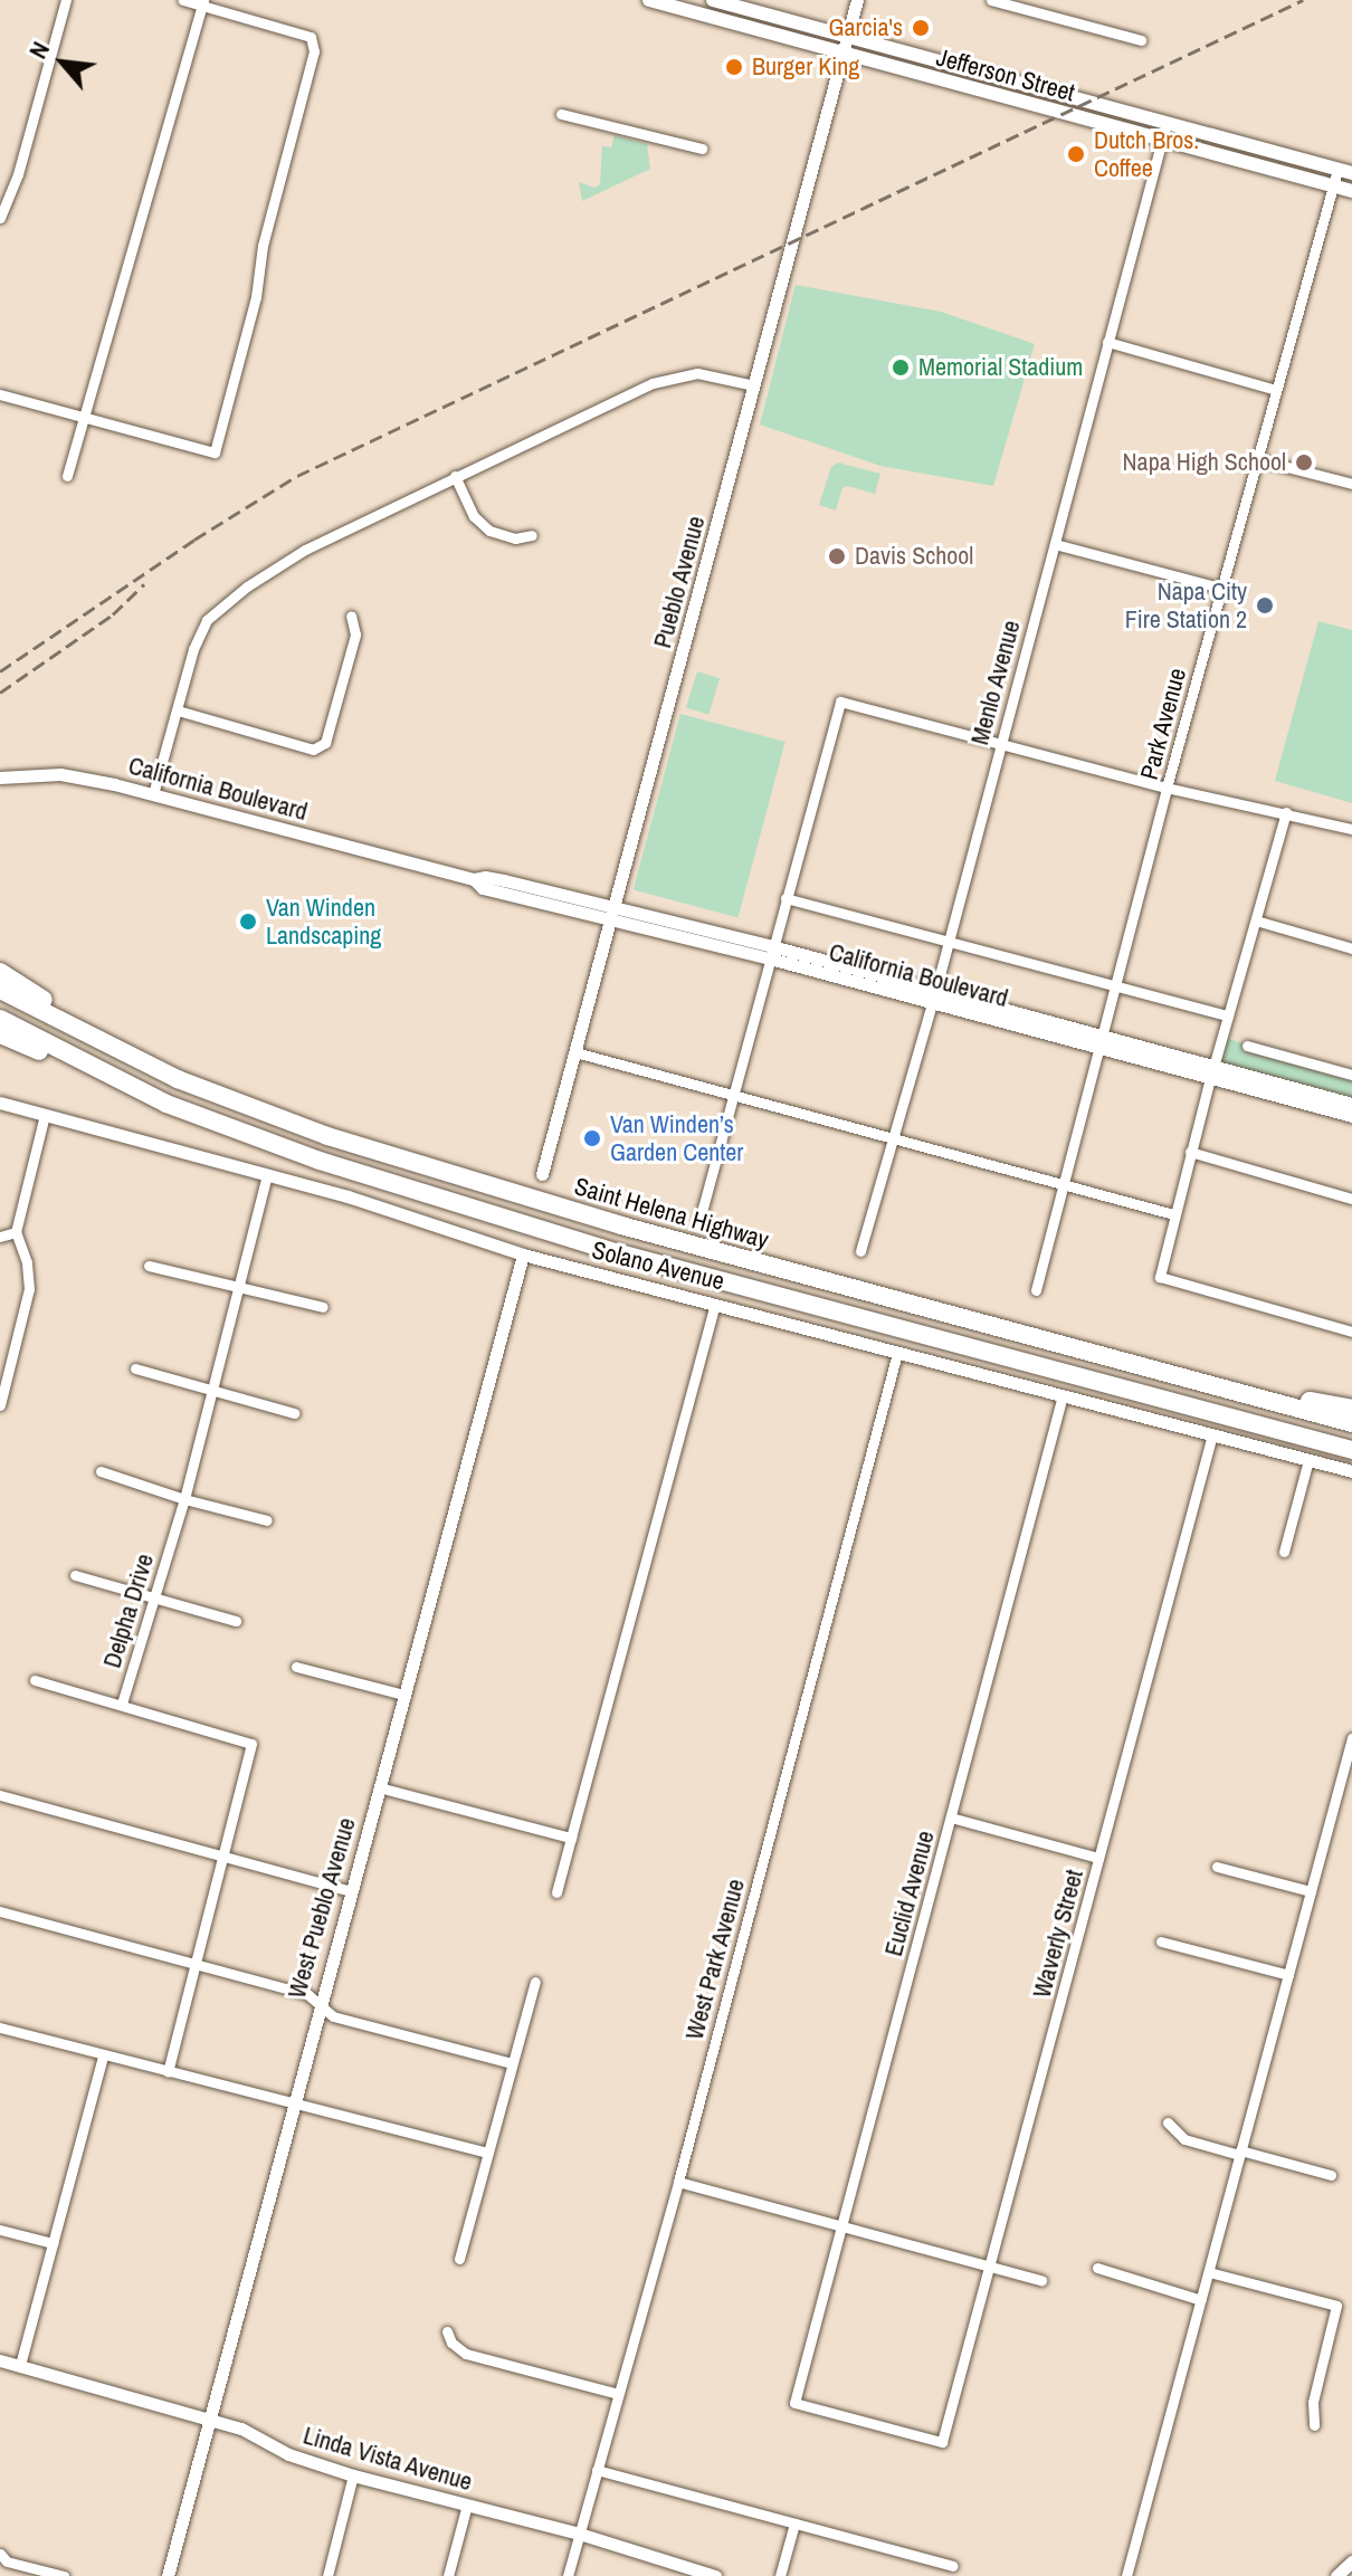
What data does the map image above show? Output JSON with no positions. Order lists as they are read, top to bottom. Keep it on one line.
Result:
{"streets":{"highway":["Saint Helena Highway"],"main road":["Jefferson Street"],"street":["Pueblo Avenue","Menlo Avenue","Park Avenue","California Boulevard","Solano Avenue","Delpha Drive","Euclid Avenue","West Pueblo Avenue","Waverly Street","West Park Avenue","Linda Vista Avenue"]},"crossings":[["Jefferson Street","Pueblo Avenue"],["Jefferson Street","Menlo Avenue"],["Jefferson Street","Park Avenue"],["Pueblo Avenue","California Boulevard"],["Menlo Avenue","California Boulevard"],["Park Avenue","California Boulevard"],["Solano Avenue","Delpha Drive"],["Solano Avenue","Euclid Avenue"],["Solano Avenue","West Pueblo Avenue"],["Solano Avenue","Waverly Street"],["Solano Avenue","West Park Avenue"],["Euclid Avenue","Waverly Street"],["West Pueblo Avenue","Linda Vista Avenue"],["West Park Avenue","Linda Vista Avenue"]],"places":["Garcia's","Burger King","Dutch Bros. Coffee","Memorial Stadium","Napa High School","Davis School","Napa City Fire Station 2","Van Winden Landscaping","Van Winden’s Garden Center"],"north":"top left"}
